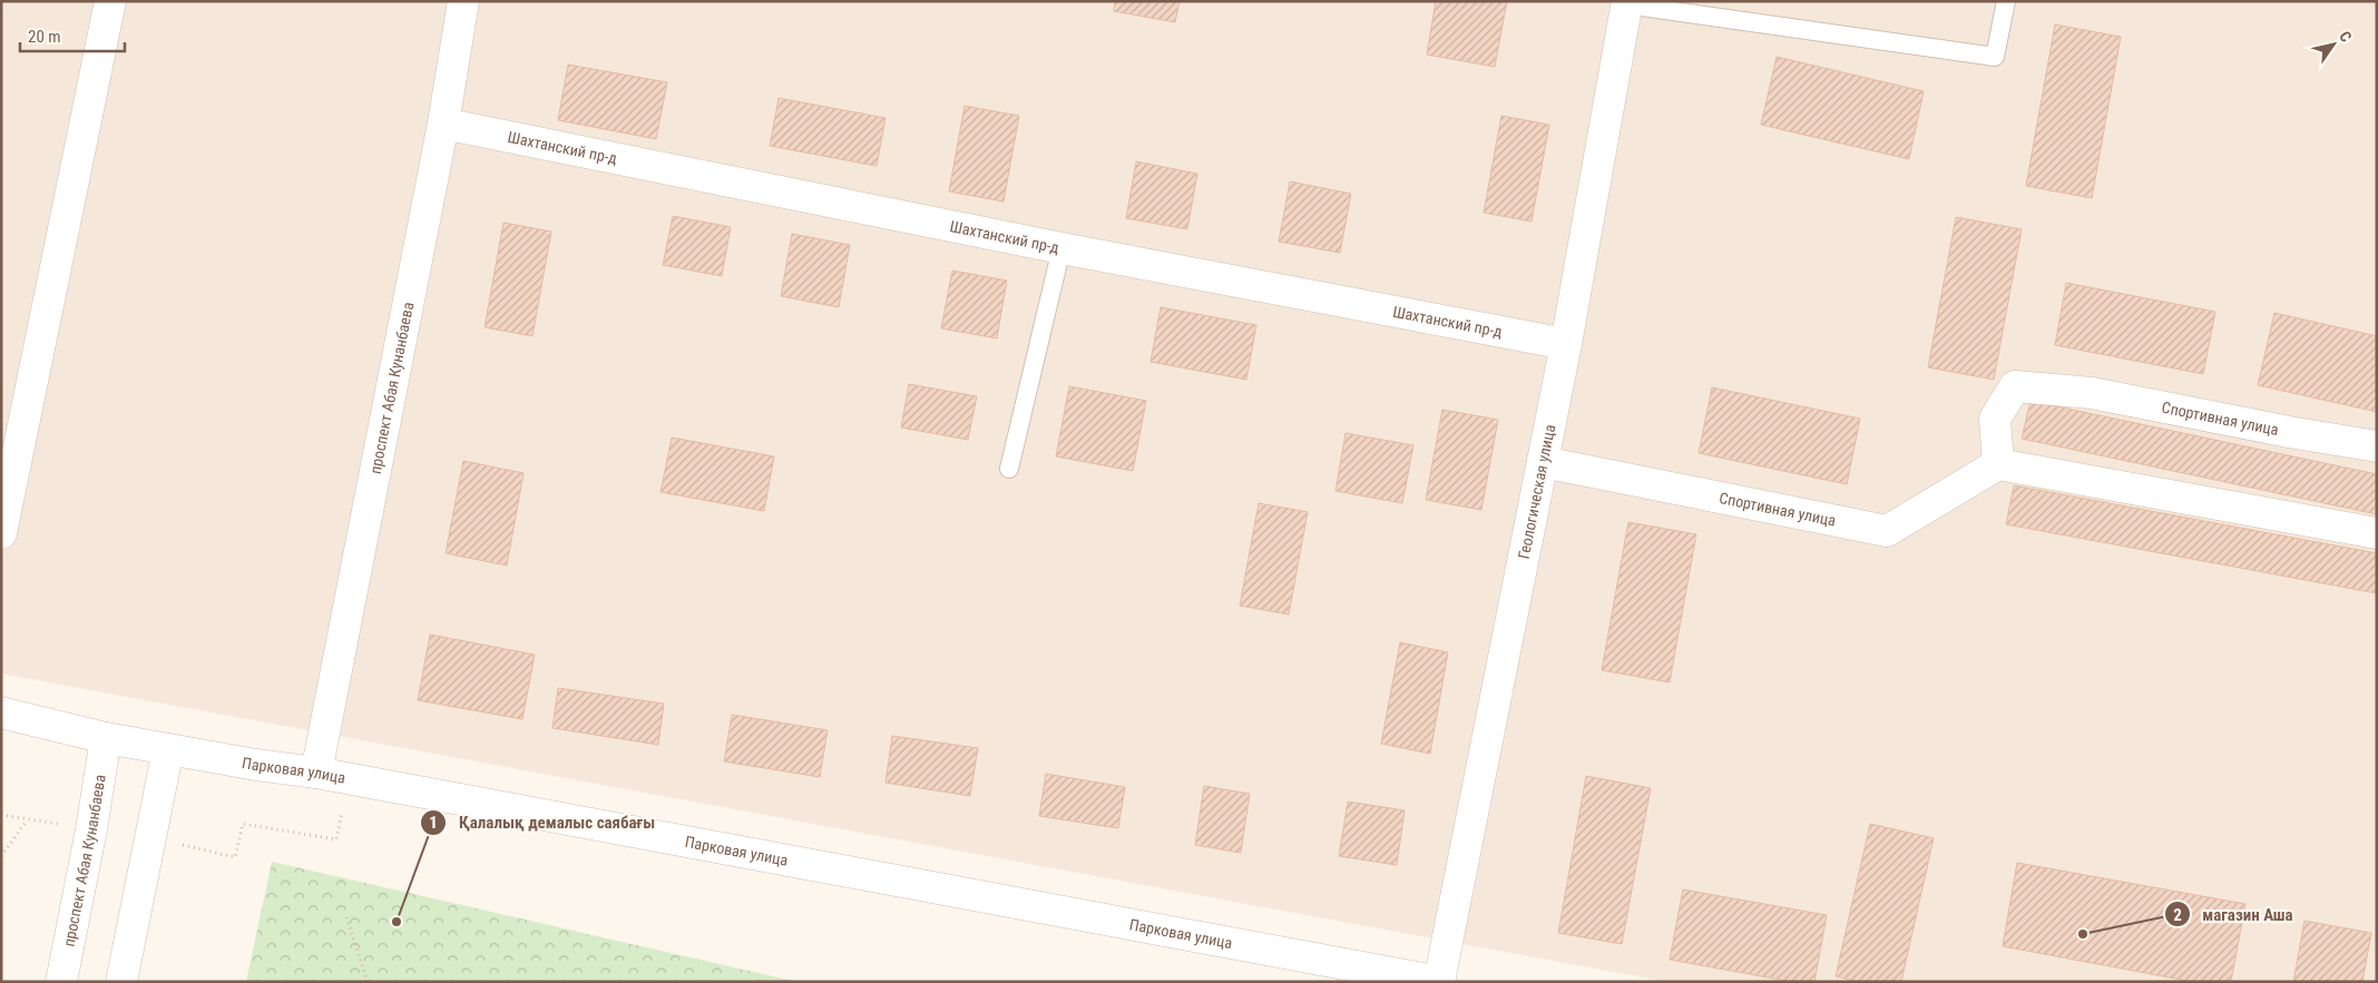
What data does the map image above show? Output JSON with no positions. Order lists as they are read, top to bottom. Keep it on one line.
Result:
{"streets":{"street":["Шахтанский пр-д","проспект Абая Кунанбаева","Спортивная улица","Геологическая улица","Парковая улица"]},"crossings":[["Шахтанский пр-д","проспект Абая Кунанбаева"],["Шахтанский пр-д","Геологическая улица"],["проспект Абая Кунанбаева","Парковая улица"],["Спортивная улица","Геологическая улица"],["Геологическая улица","Парковая улица"]],"places":["Қалалық демалыс саябағы","магазин Аша"],"scale_bar":"20 m","north":"top right"}
